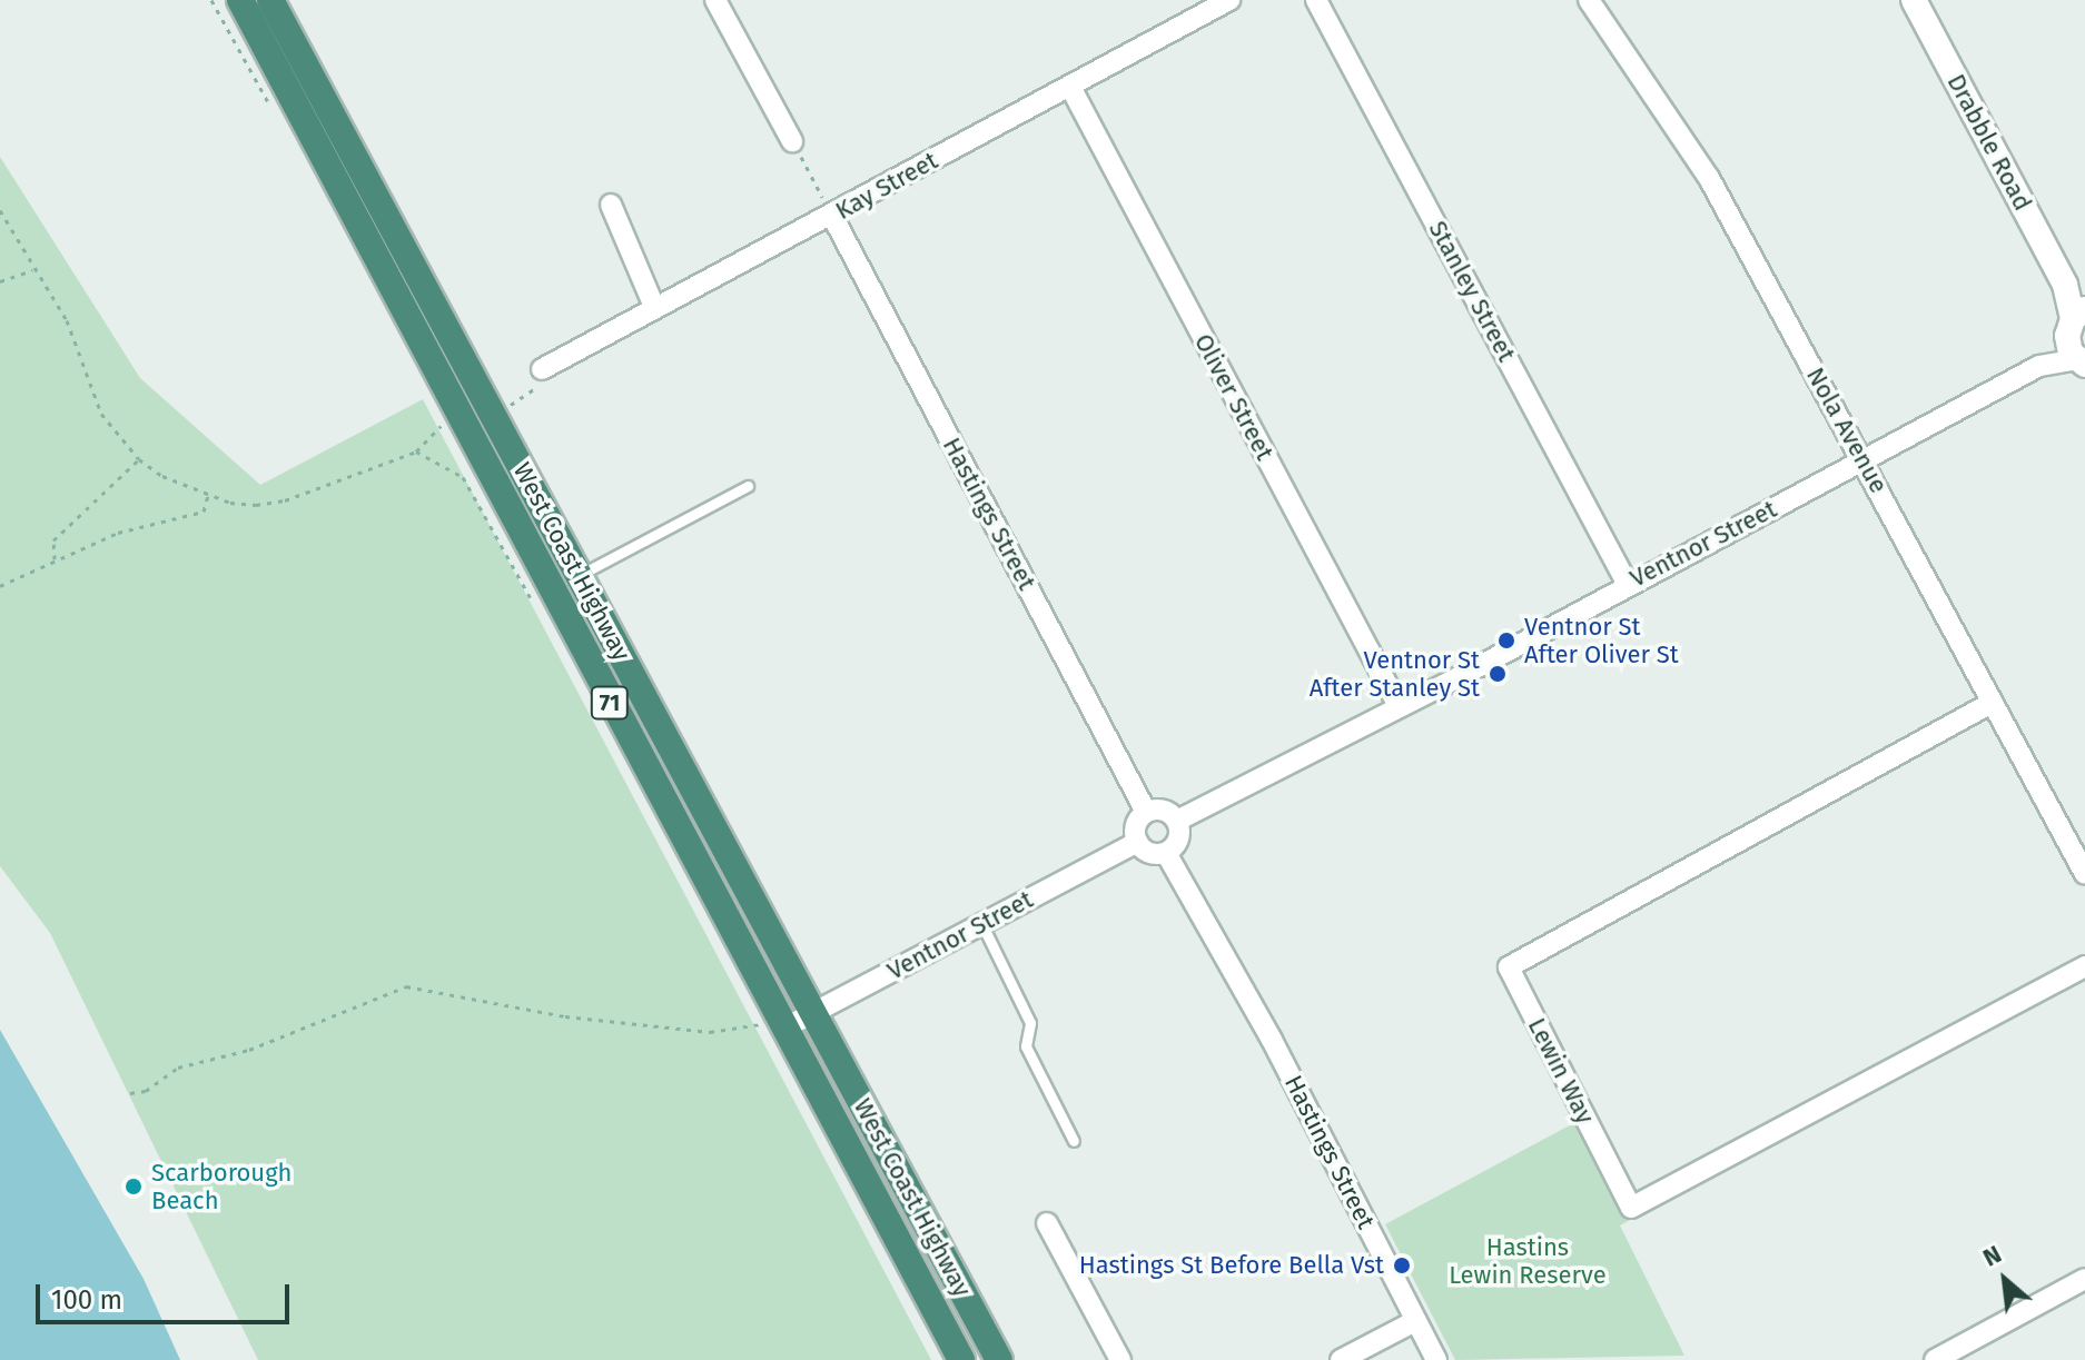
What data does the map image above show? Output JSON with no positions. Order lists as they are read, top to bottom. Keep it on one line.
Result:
{"streets":{"highway":["West Coast Highway","71"],"street":["Drabble Road","Kay Street","Stanley Street","Oliver Street","Nola Avenue","Hastings Street","Ventnor Street","Lewin Way"]},"crossings":[["Drabble Road","Ventnor Street"],["Kay Street","Oliver Street"],["Kay Street","Hastings Street"],["Stanley Street","Ventnor Street"],["Oliver Street","Ventnor Street"],["Nola Avenue","Ventnor Street"],["Nola Avenue","Lewin Way"],["Hastings Street","Ventnor Street"],["Ventnor Street","West Coast Highway"]],"parks":["Hastins Lewin Reserve"],"places":["Ventnor St After Oliver St","Ventnor St After Stanley St","Scarborough Beach","Hastings St Before Bella Vst"],"scale_bar":"100 m","north":"top left"}
